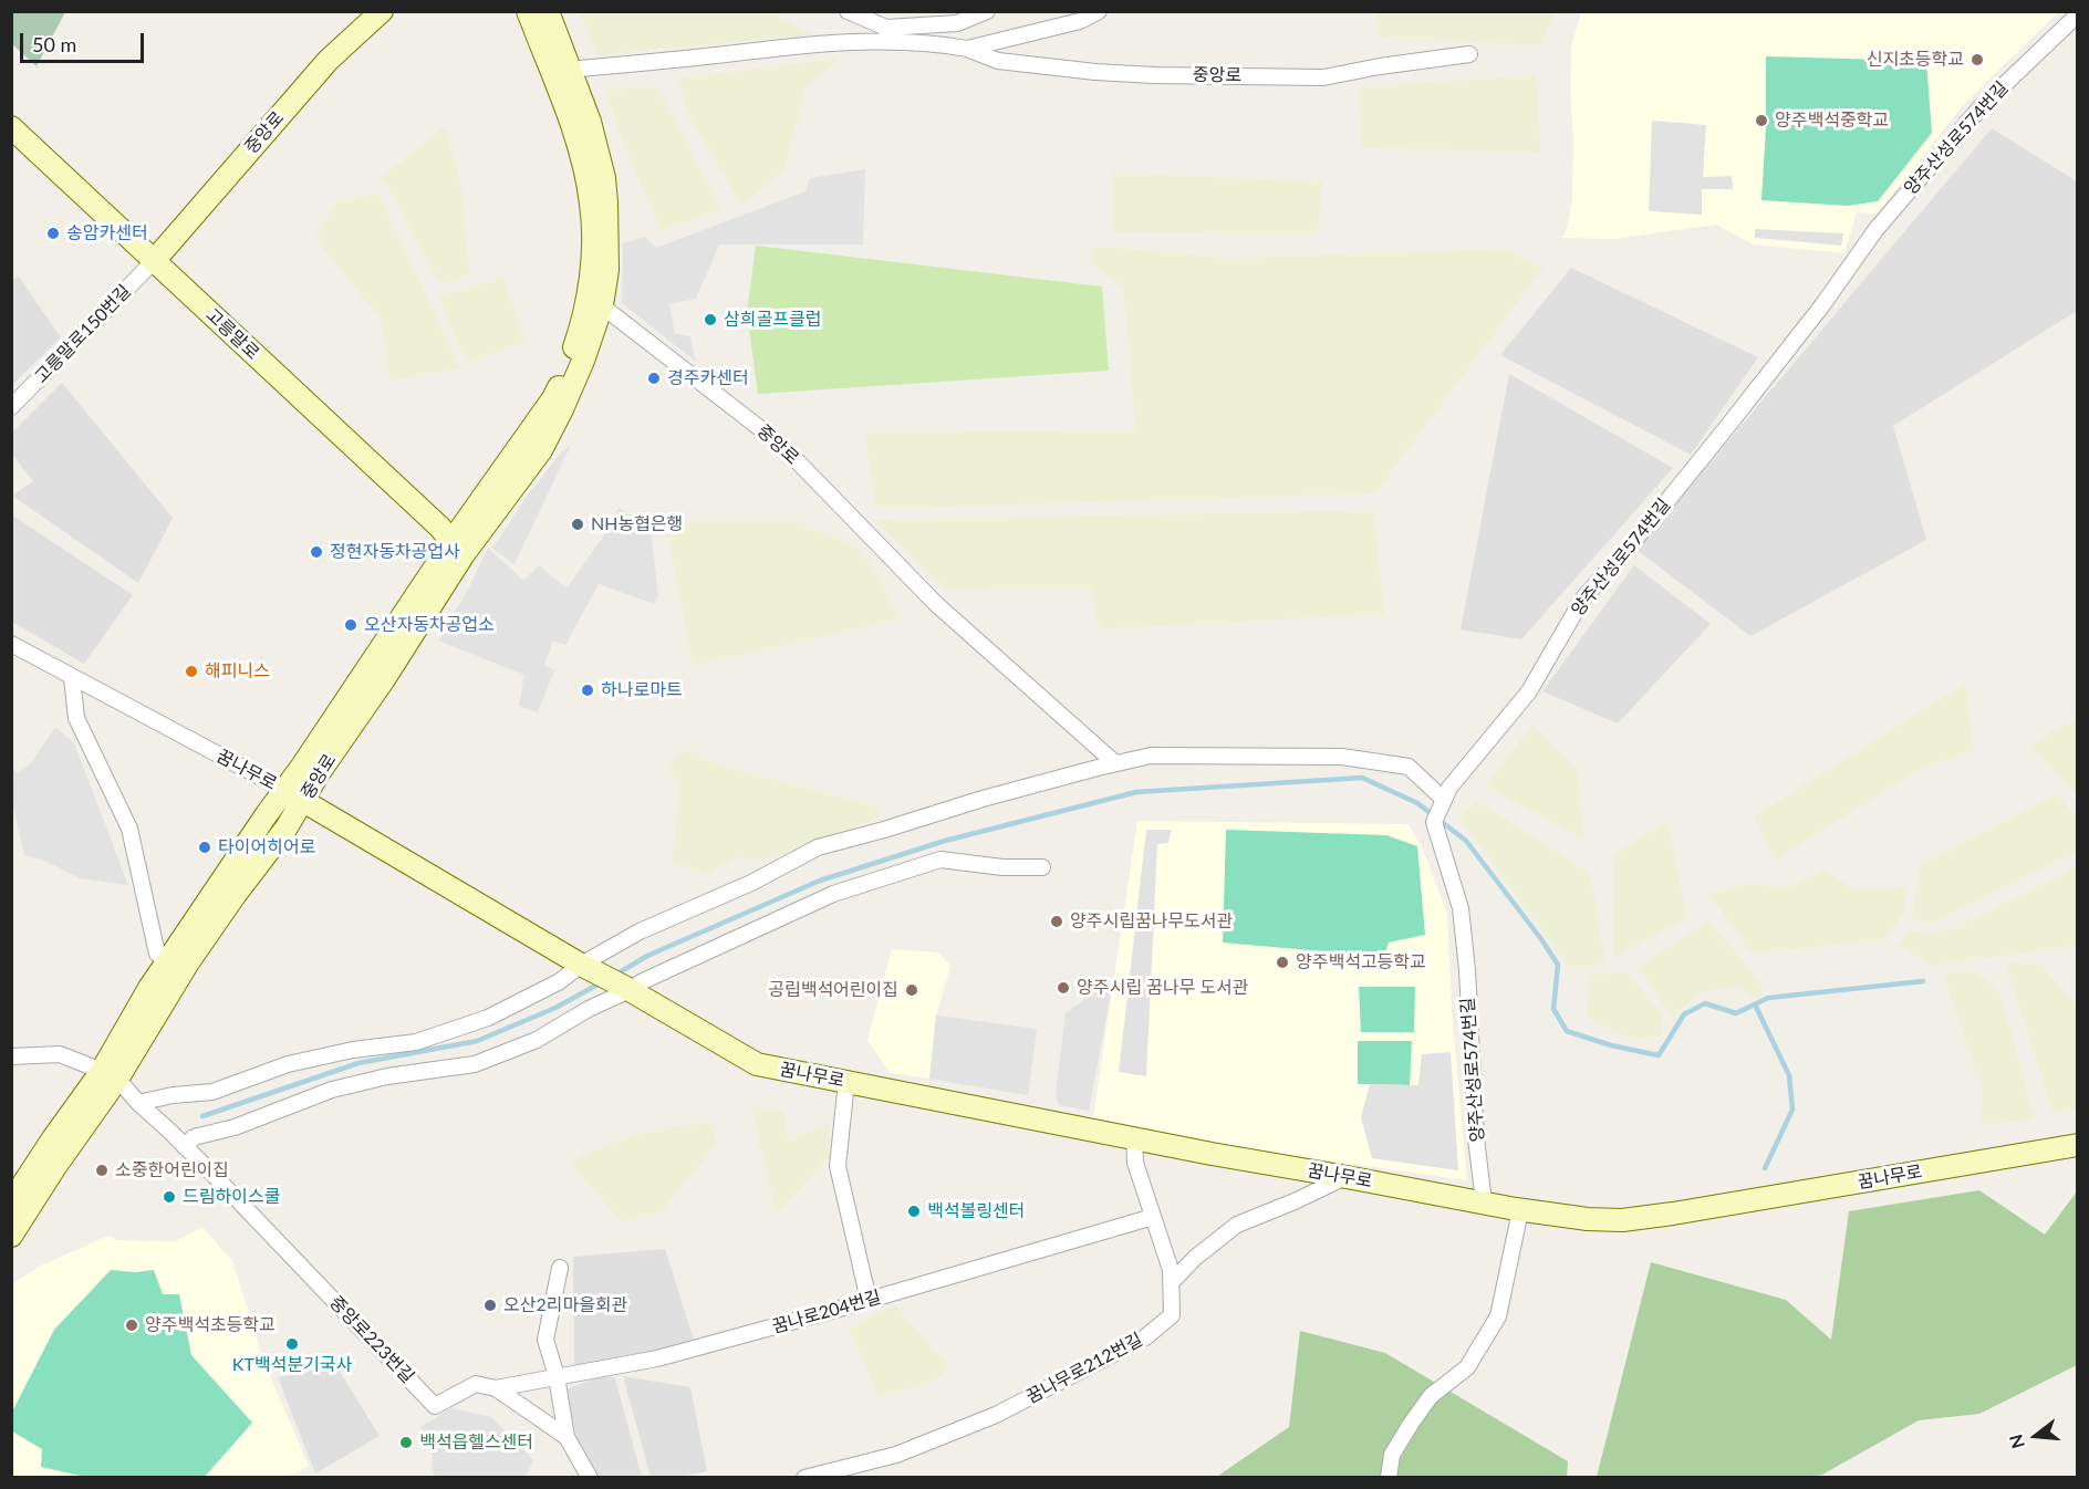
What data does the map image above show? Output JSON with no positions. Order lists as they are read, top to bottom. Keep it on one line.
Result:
{"streets":{"street":["중앙로","양주산성로574번길","고릉말로150번길","고릉말로","꿈나무로","꿈나로204번길","중앙로223번길","꿈나무로212번길"]},"crossings":[["중앙로","고릉말로150번길"],["중앙로","고릉말로"],["중앙로","꿈나무로"],["양주산성로574번길","꿈나무로"],["고릉말로150번길","고릉말로"],["꿈나로204번길","중앙로223번길"]],"places":["신지초등학교","양주백석중학교","송암카센터","삼희골프클럽","경주카센터","NH농협은행","정현자동차공업사","오산자동차공업소","해피니스","하나로마트","타이어히어로","양주시립꿈나무도서관","양주백석고등학교","양주시립 꿈나무 도서관","공립백석어린이집","소중한어린이집","드림하이스쿨","백석볼링센터","오산2리마을회관","양주백석초등학교","KT백석분기국사","백석읍헬스센터"],"scale_bar":"50 m","north":"left"}
